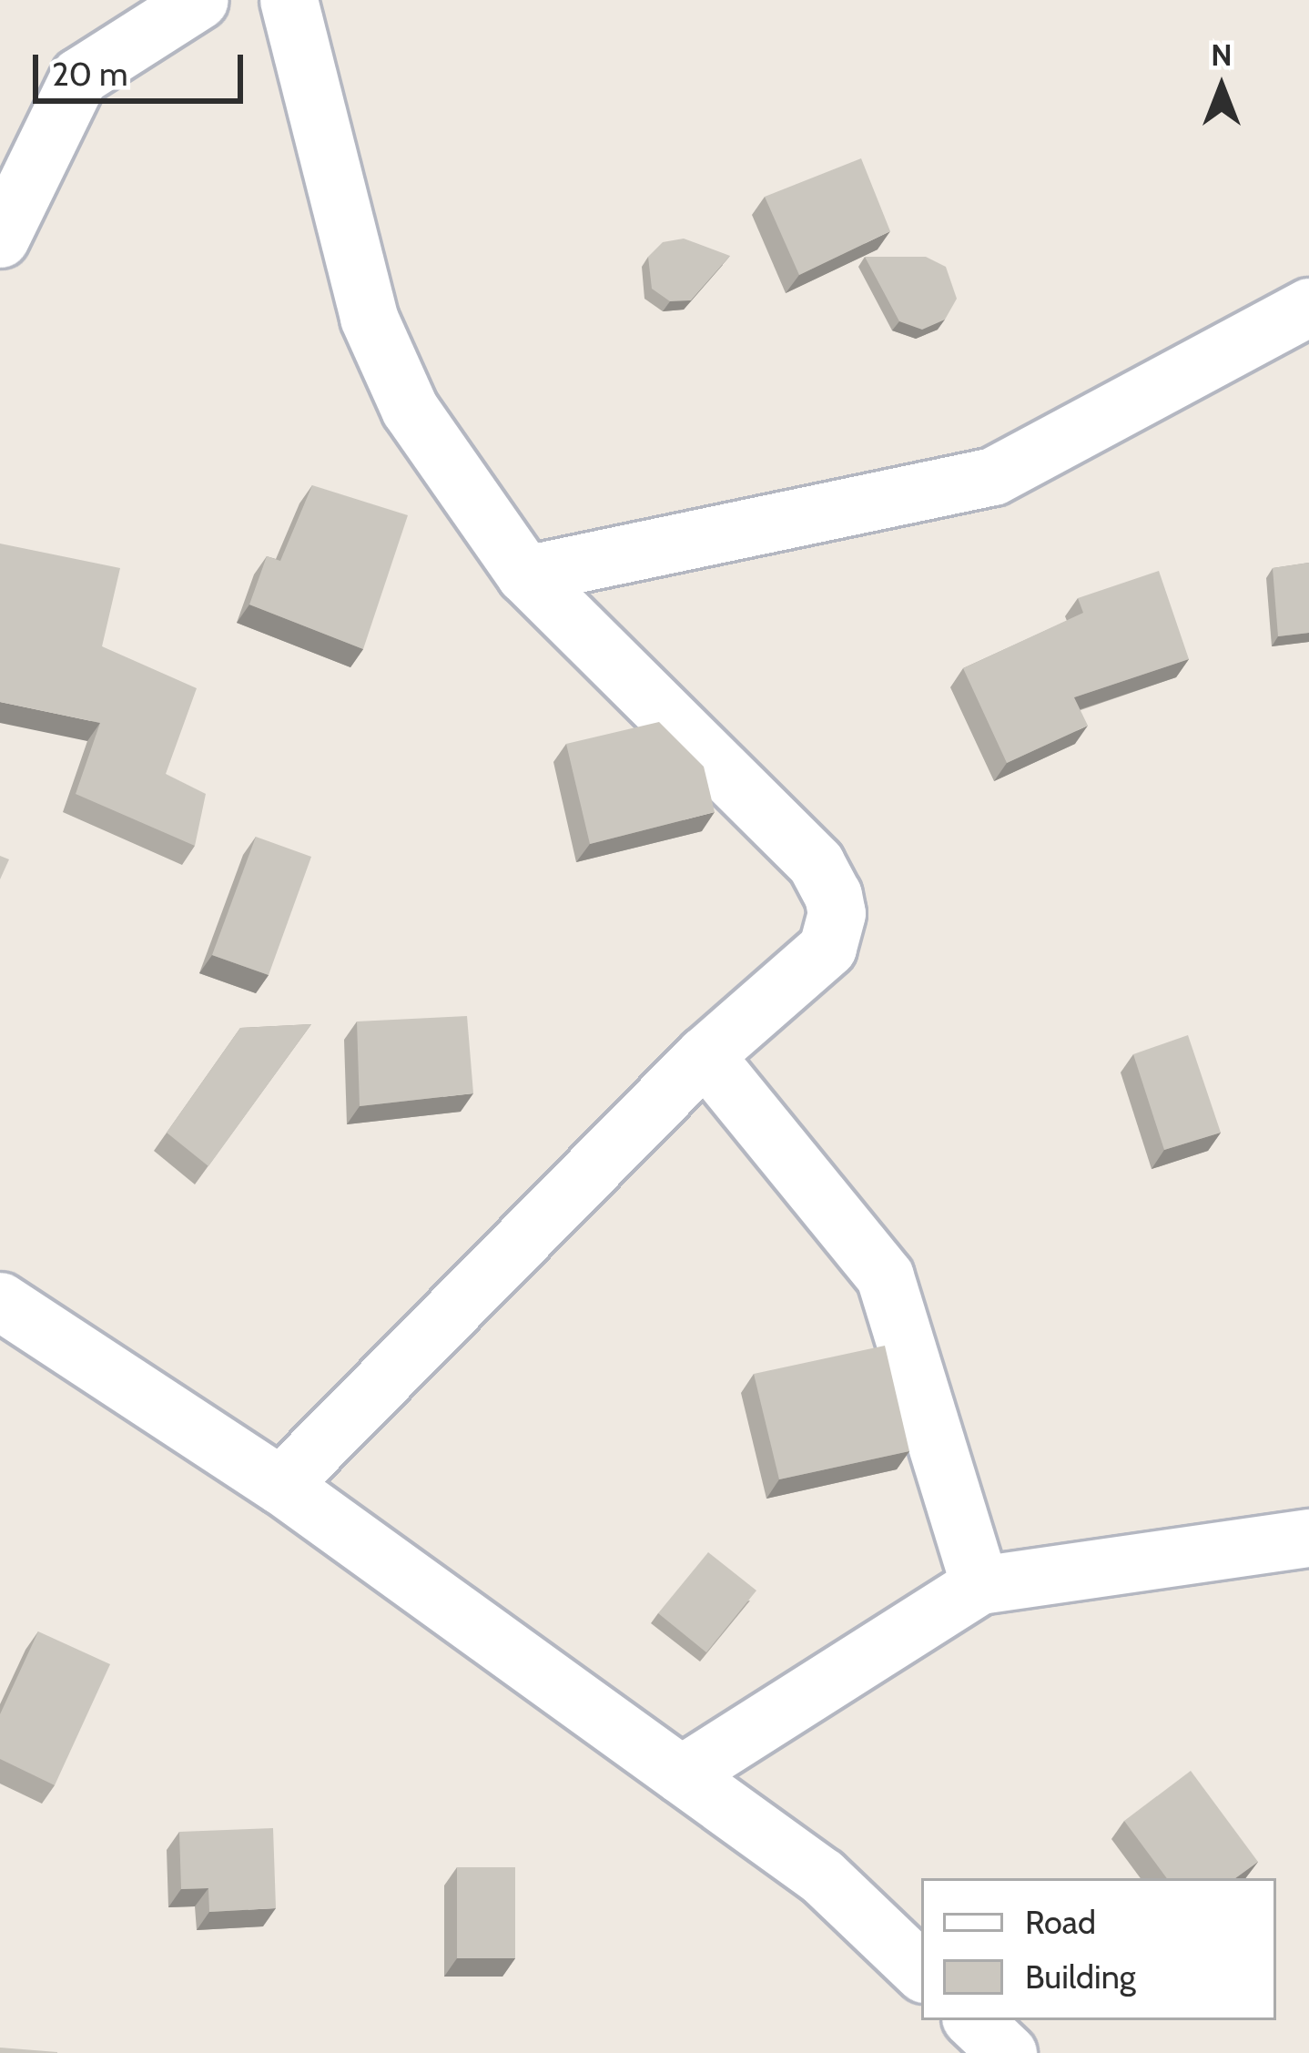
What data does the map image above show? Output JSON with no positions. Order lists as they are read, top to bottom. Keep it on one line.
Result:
{"legend":["Road","Building"],"scale_bar":"20 m","north":"top"}
